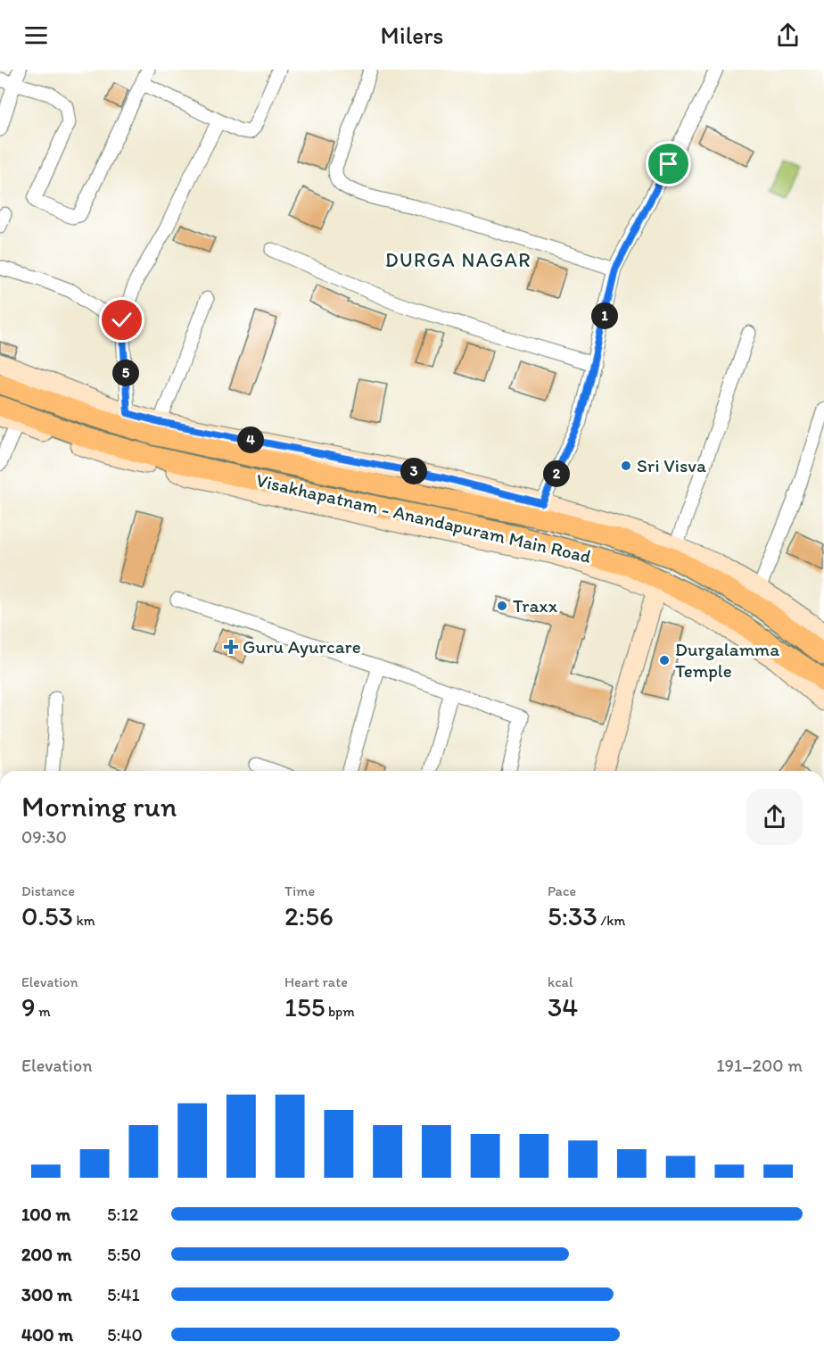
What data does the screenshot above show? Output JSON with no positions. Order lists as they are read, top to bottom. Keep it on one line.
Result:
{"streets":{"main road":["Visakhapatnam - Anandapuram Main Road"]},"districts":["DURGA NAGAR"],"places":{"other":["Sri Visva","Traxx","Durgalamma Temple"],"health":["Guru Ayurcare"]},"page":{"header":"Milers","pins":["1","5","4","3","2"],"heading":["Morning run","09:30"],"stats":[["Distance","0.53 km"],["Time","2:56"],["Pace","5:33 /km"],["Elevation","9 m"],["Heart rate","155 bpm"],["kcal","34"]],"chart":["Elevation","191–200 m"],"list":[{"name":"100 m","note":"5:12"},{"name":"200 m","note":"5:50"},{"name":"300 m","note":"5:41"},{"name":"400 m","note":"5:40"}]}}
